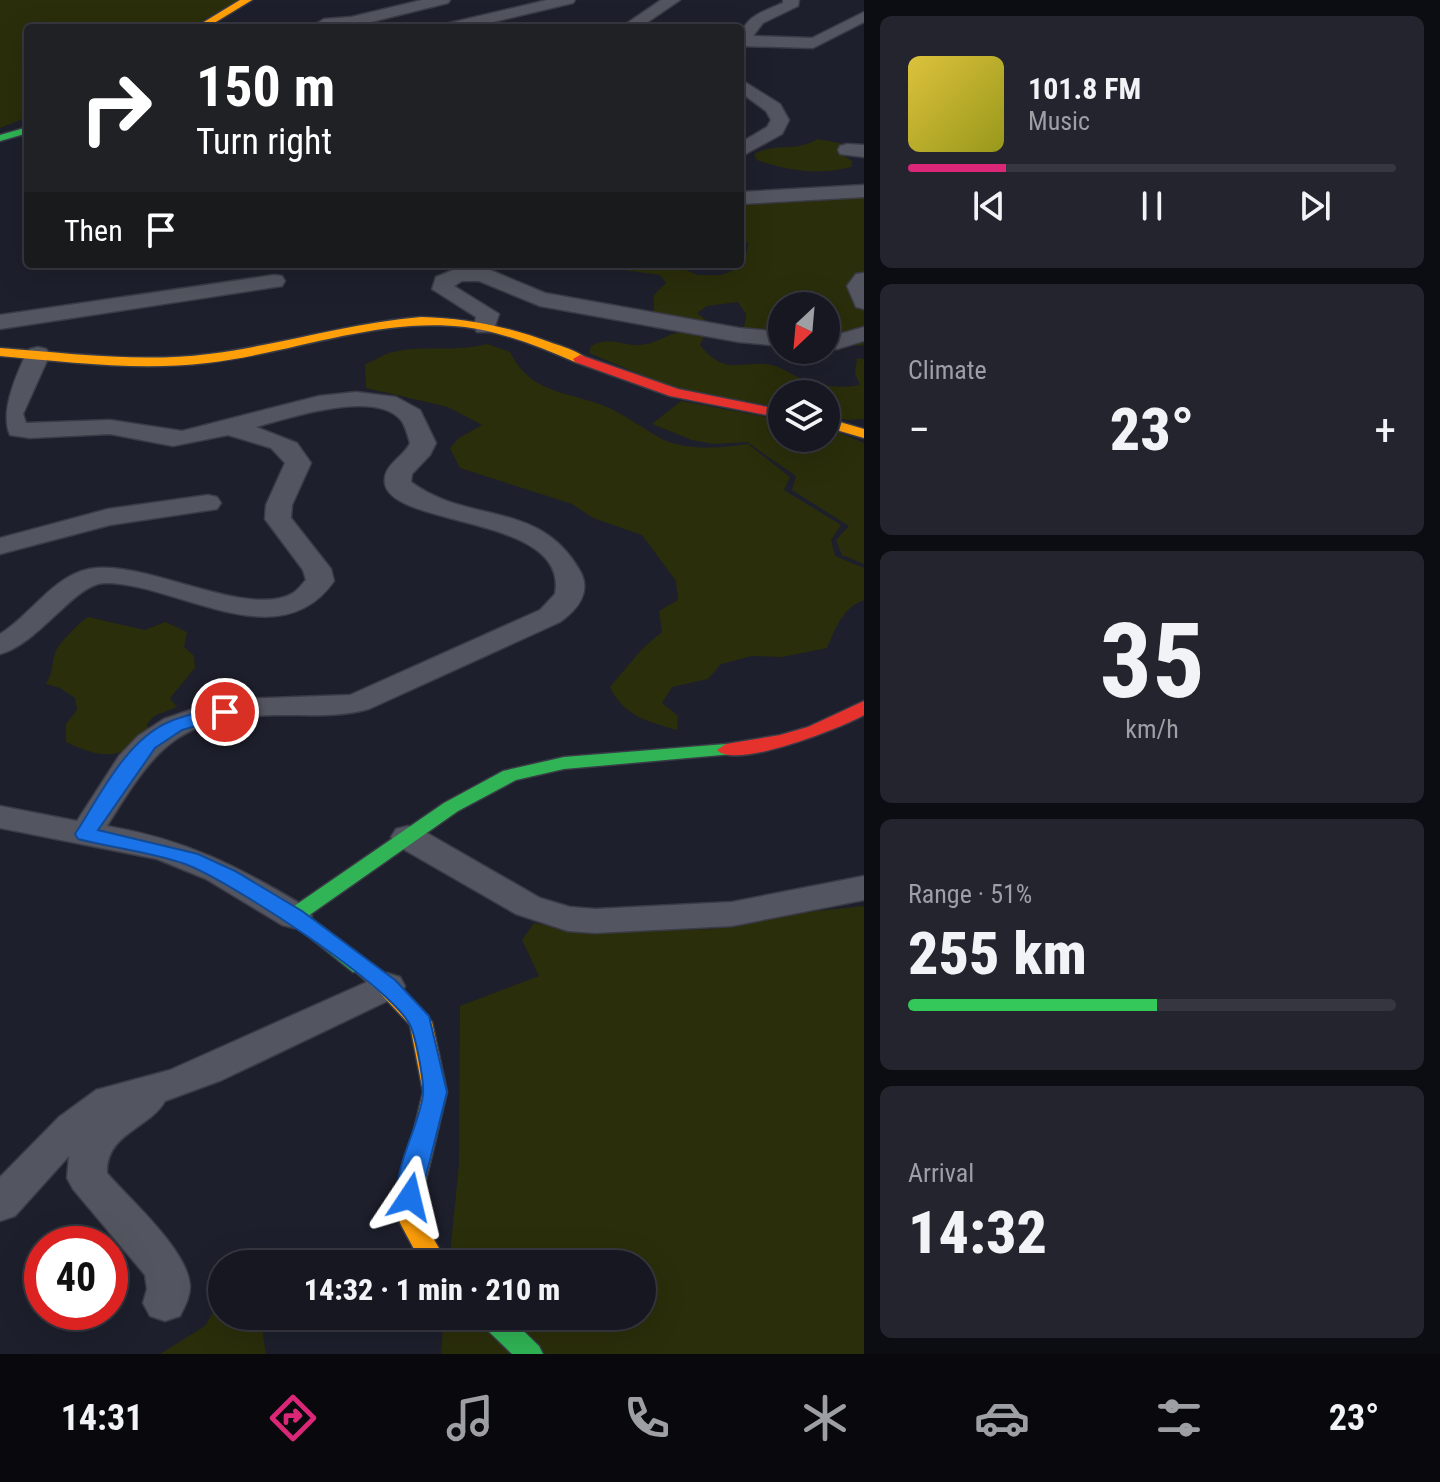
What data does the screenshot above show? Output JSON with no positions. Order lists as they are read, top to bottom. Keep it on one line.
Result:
{"north":"bottom left","page":{"turn":["150 m","Turn right"],"song":["101.8 FM","Music"],"then":"Then","tile":["Climate",["35","km/h"],["Range · 51%","255 km"],["Arrival","14:32"]],"heat":["−","23°","+"],"limit":"40","trip":"14:32 · 1 min · 210 m","tabs":["14:31","23°"]}}
